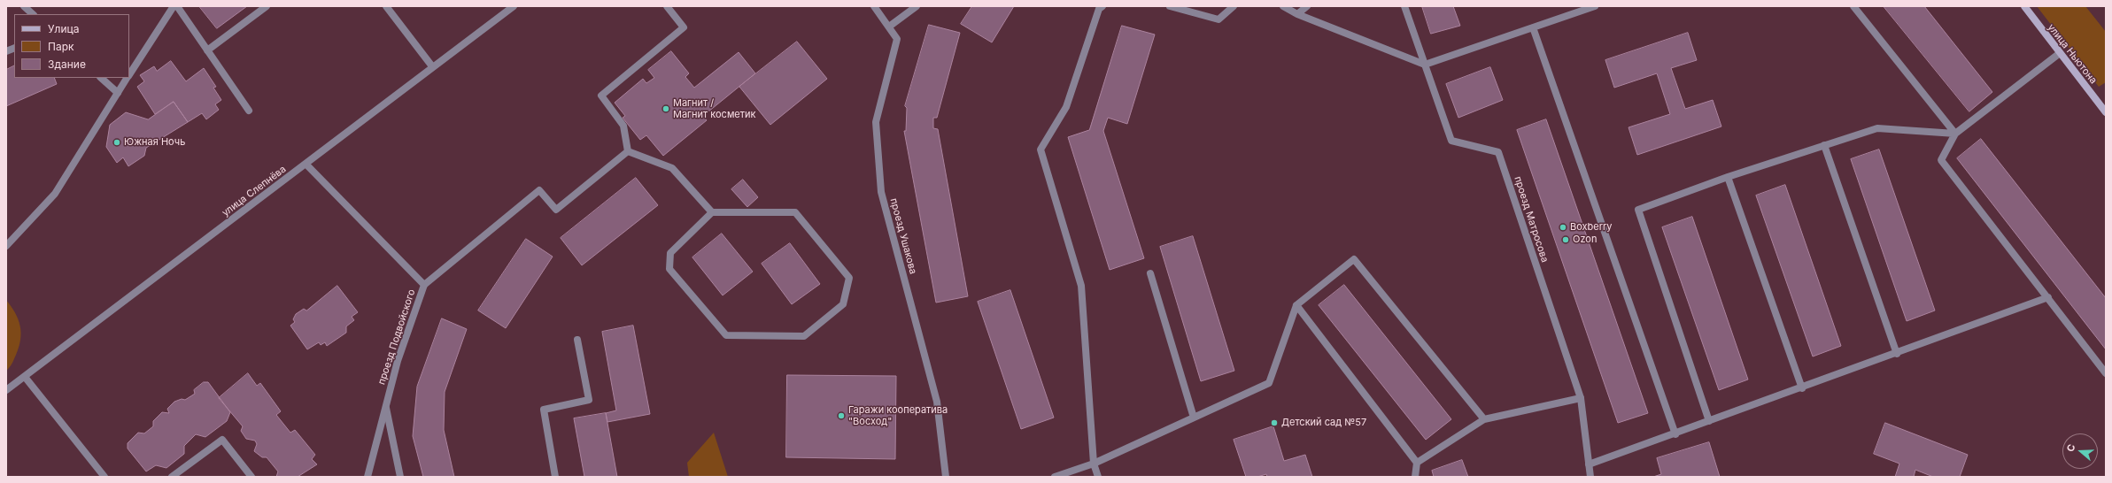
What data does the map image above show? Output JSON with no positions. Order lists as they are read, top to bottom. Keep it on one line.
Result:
{"streets":{"main road":["улица Ньютона"],"street":["улица Слепнёва","проезд Матросова","проезд Ушакова","проезд Подвойского"]},"crossings":[["улица Слепнёва","проезд Подвойского"]],"places":["Магнит / Магнит косметик","Южная Ночь","Boxberry","Ozon","Гаражи кооператива \"Восход\"","Детский сад №57"],"legend":["Улица","Парк","Здание"],"north":"left"}
